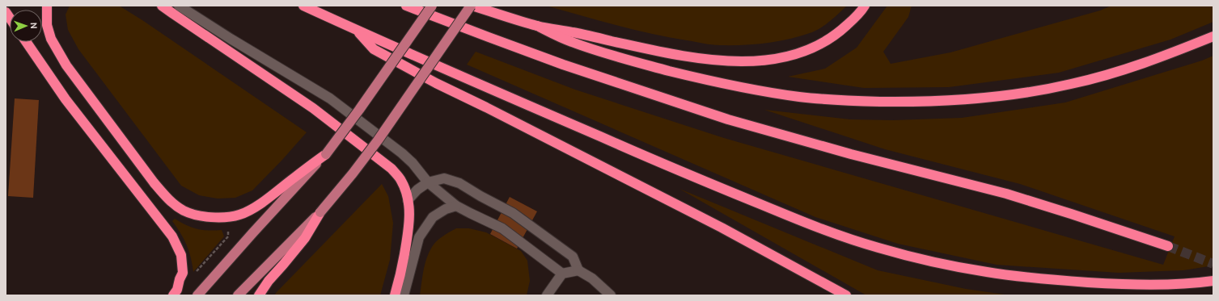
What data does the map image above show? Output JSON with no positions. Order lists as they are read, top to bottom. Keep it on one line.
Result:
{"north":"right"}
